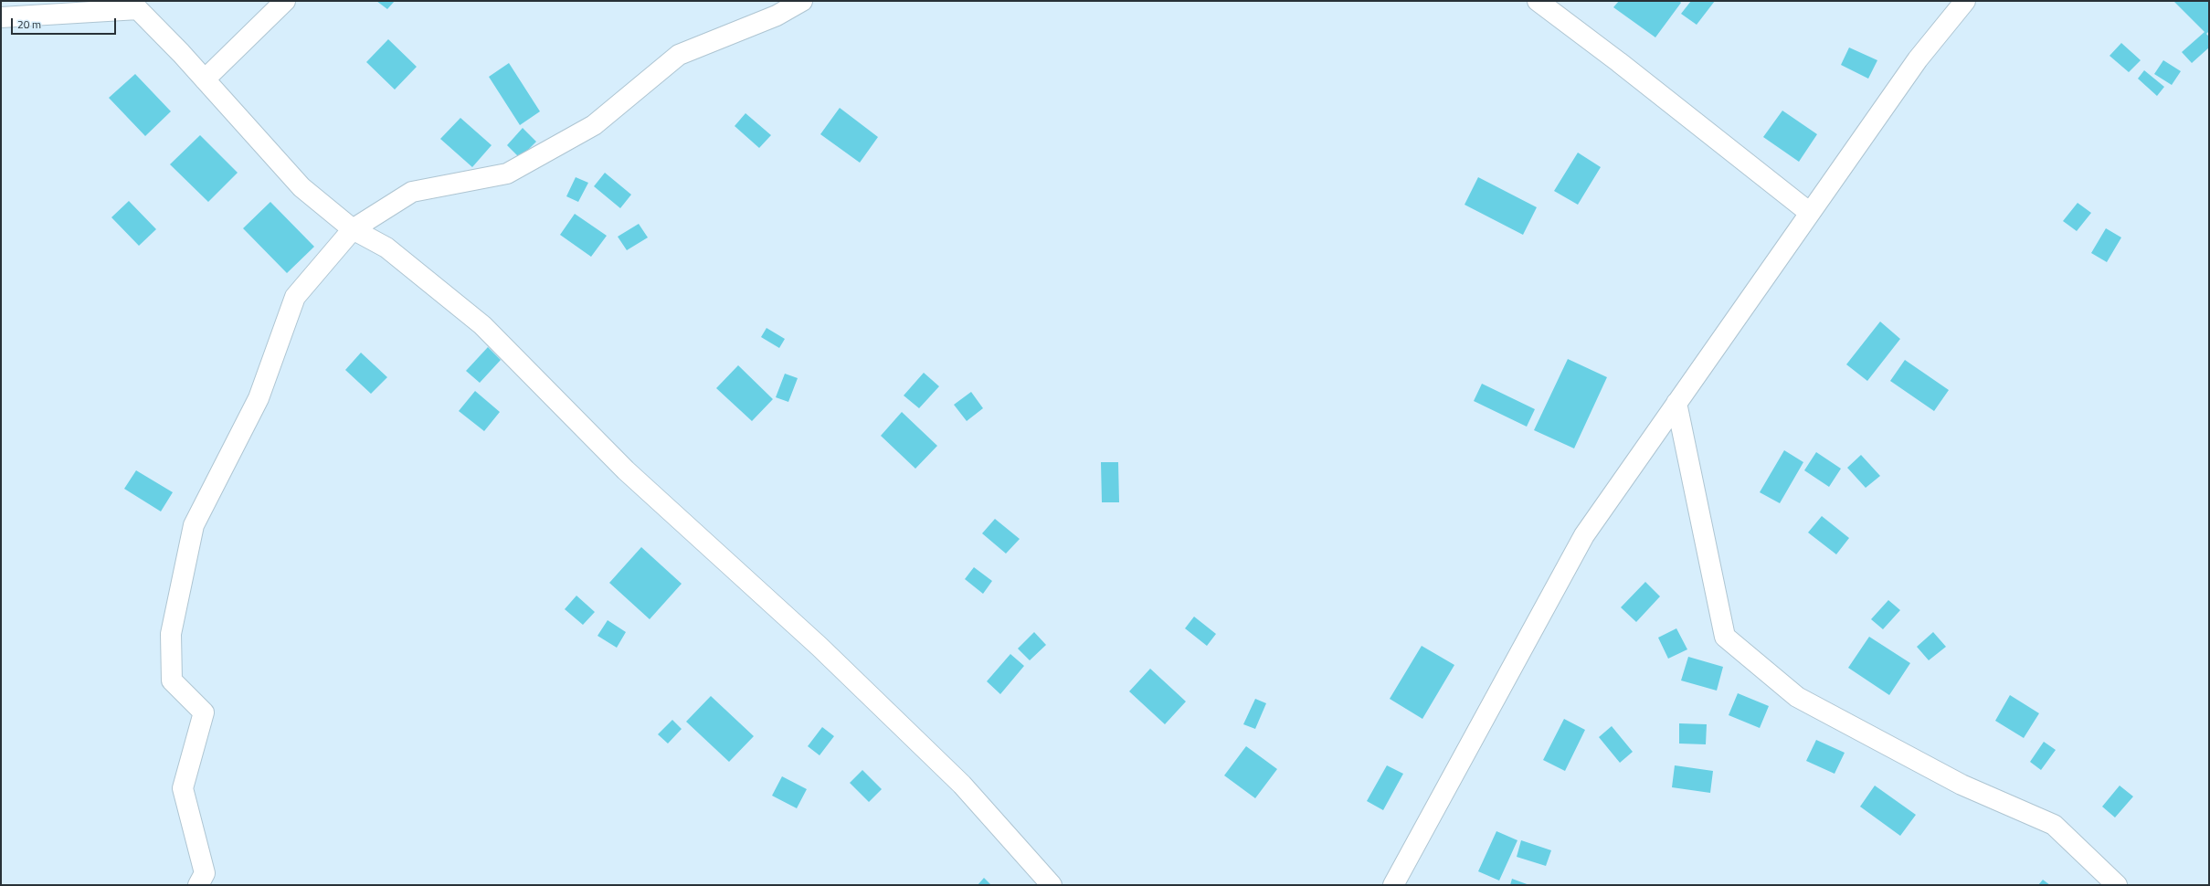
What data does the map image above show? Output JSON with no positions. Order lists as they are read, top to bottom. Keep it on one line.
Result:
{"scale_bar":"20 m"}
